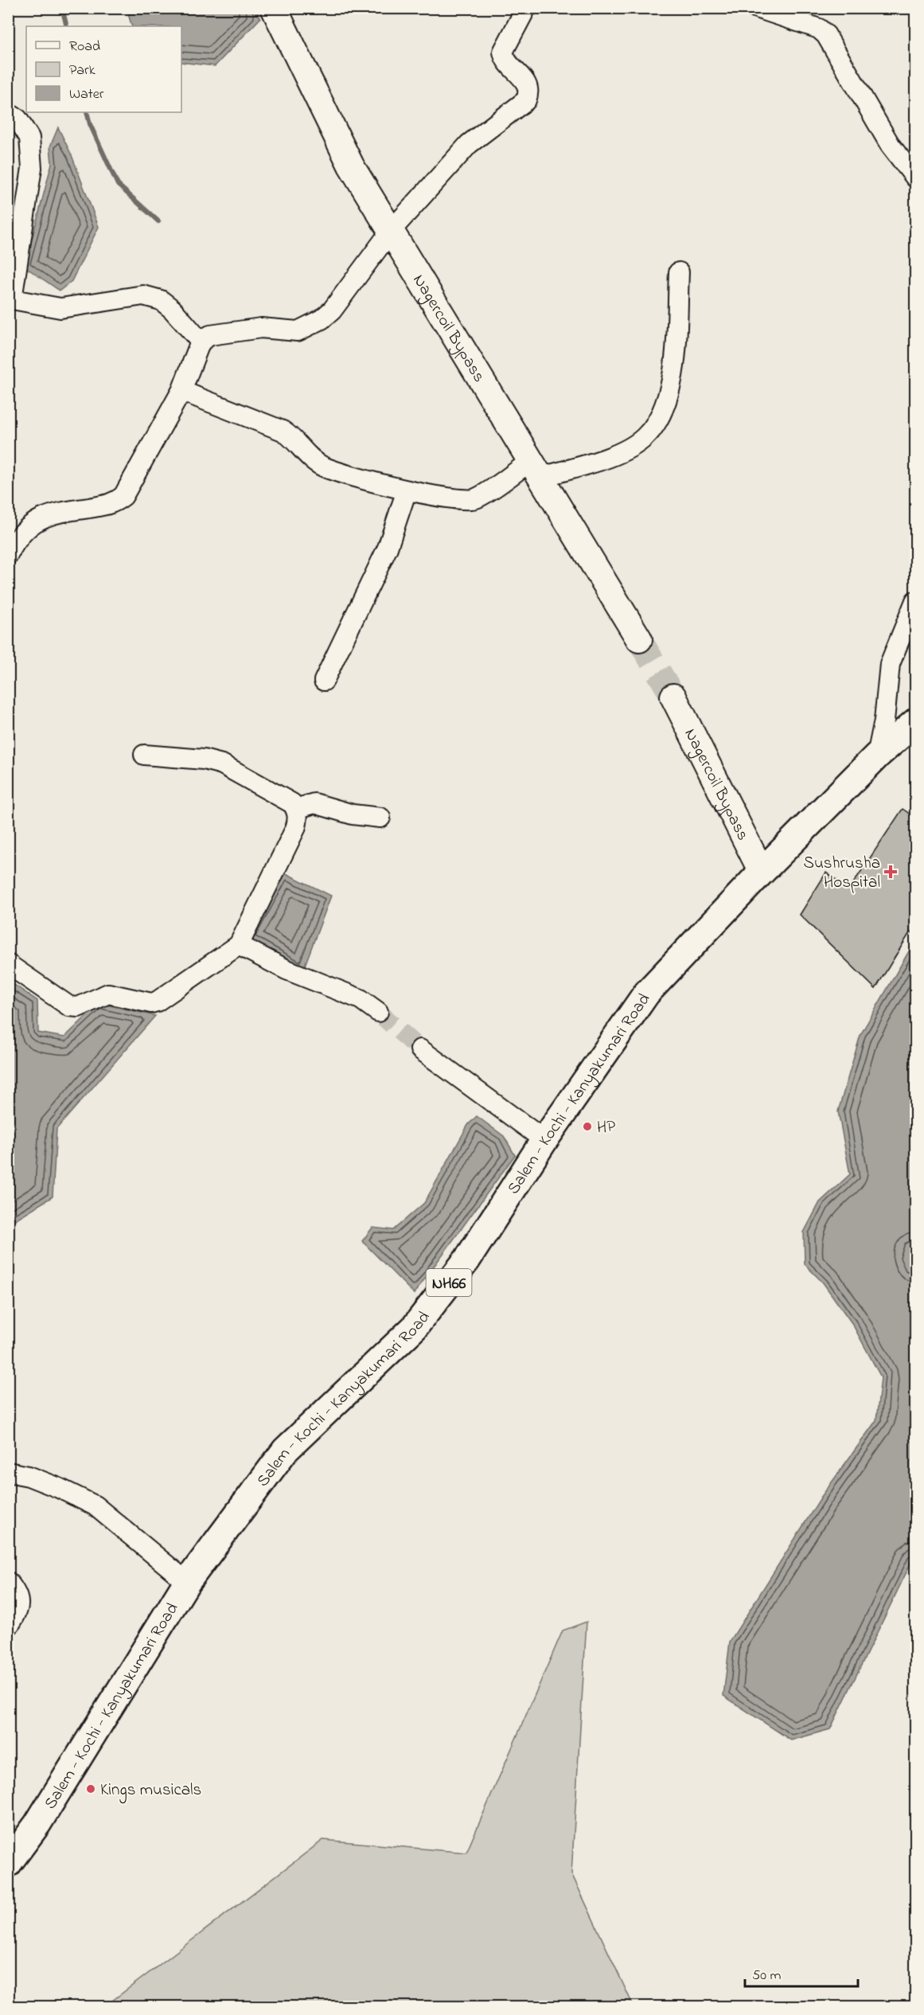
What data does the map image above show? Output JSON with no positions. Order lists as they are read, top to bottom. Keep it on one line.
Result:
{"streets":{"highway":["Salem - Kochi - Kanyakumari Road","NH66"],"main road":["Nagercoil Bypass"]},"crossings":[["Nagercoil Bypass","Salem - Kochi - Kanyakumari Road"]],"places":{"health":["Sushrusha Hospital"],"other":["HP","Kings musicals"]},"legend":["Road","Park","Water"],"scale_bar":"50 m"}
